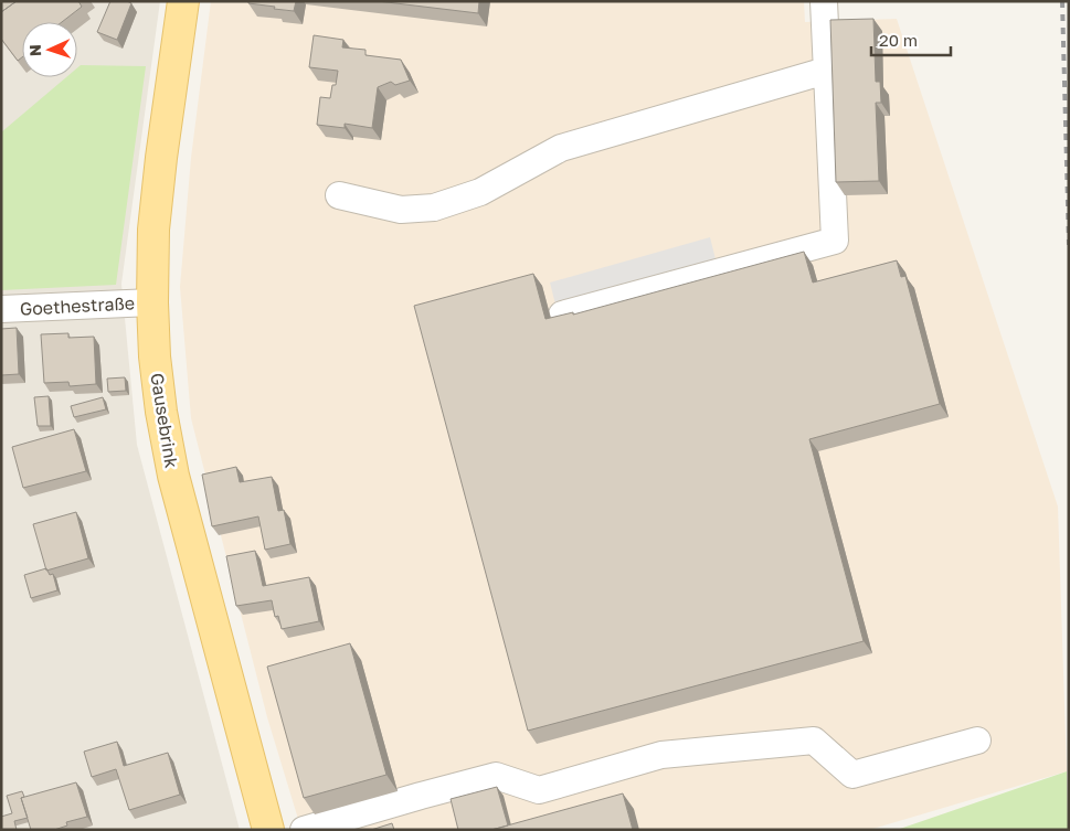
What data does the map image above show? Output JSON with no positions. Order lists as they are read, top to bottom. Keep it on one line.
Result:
{"streets":{"main road":["Gausebrink"],"street":["Goethestraße"]},"crossings":[["Goethestraße","Gausebrink"]],"scale_bar":"20 m","north":"left"}
